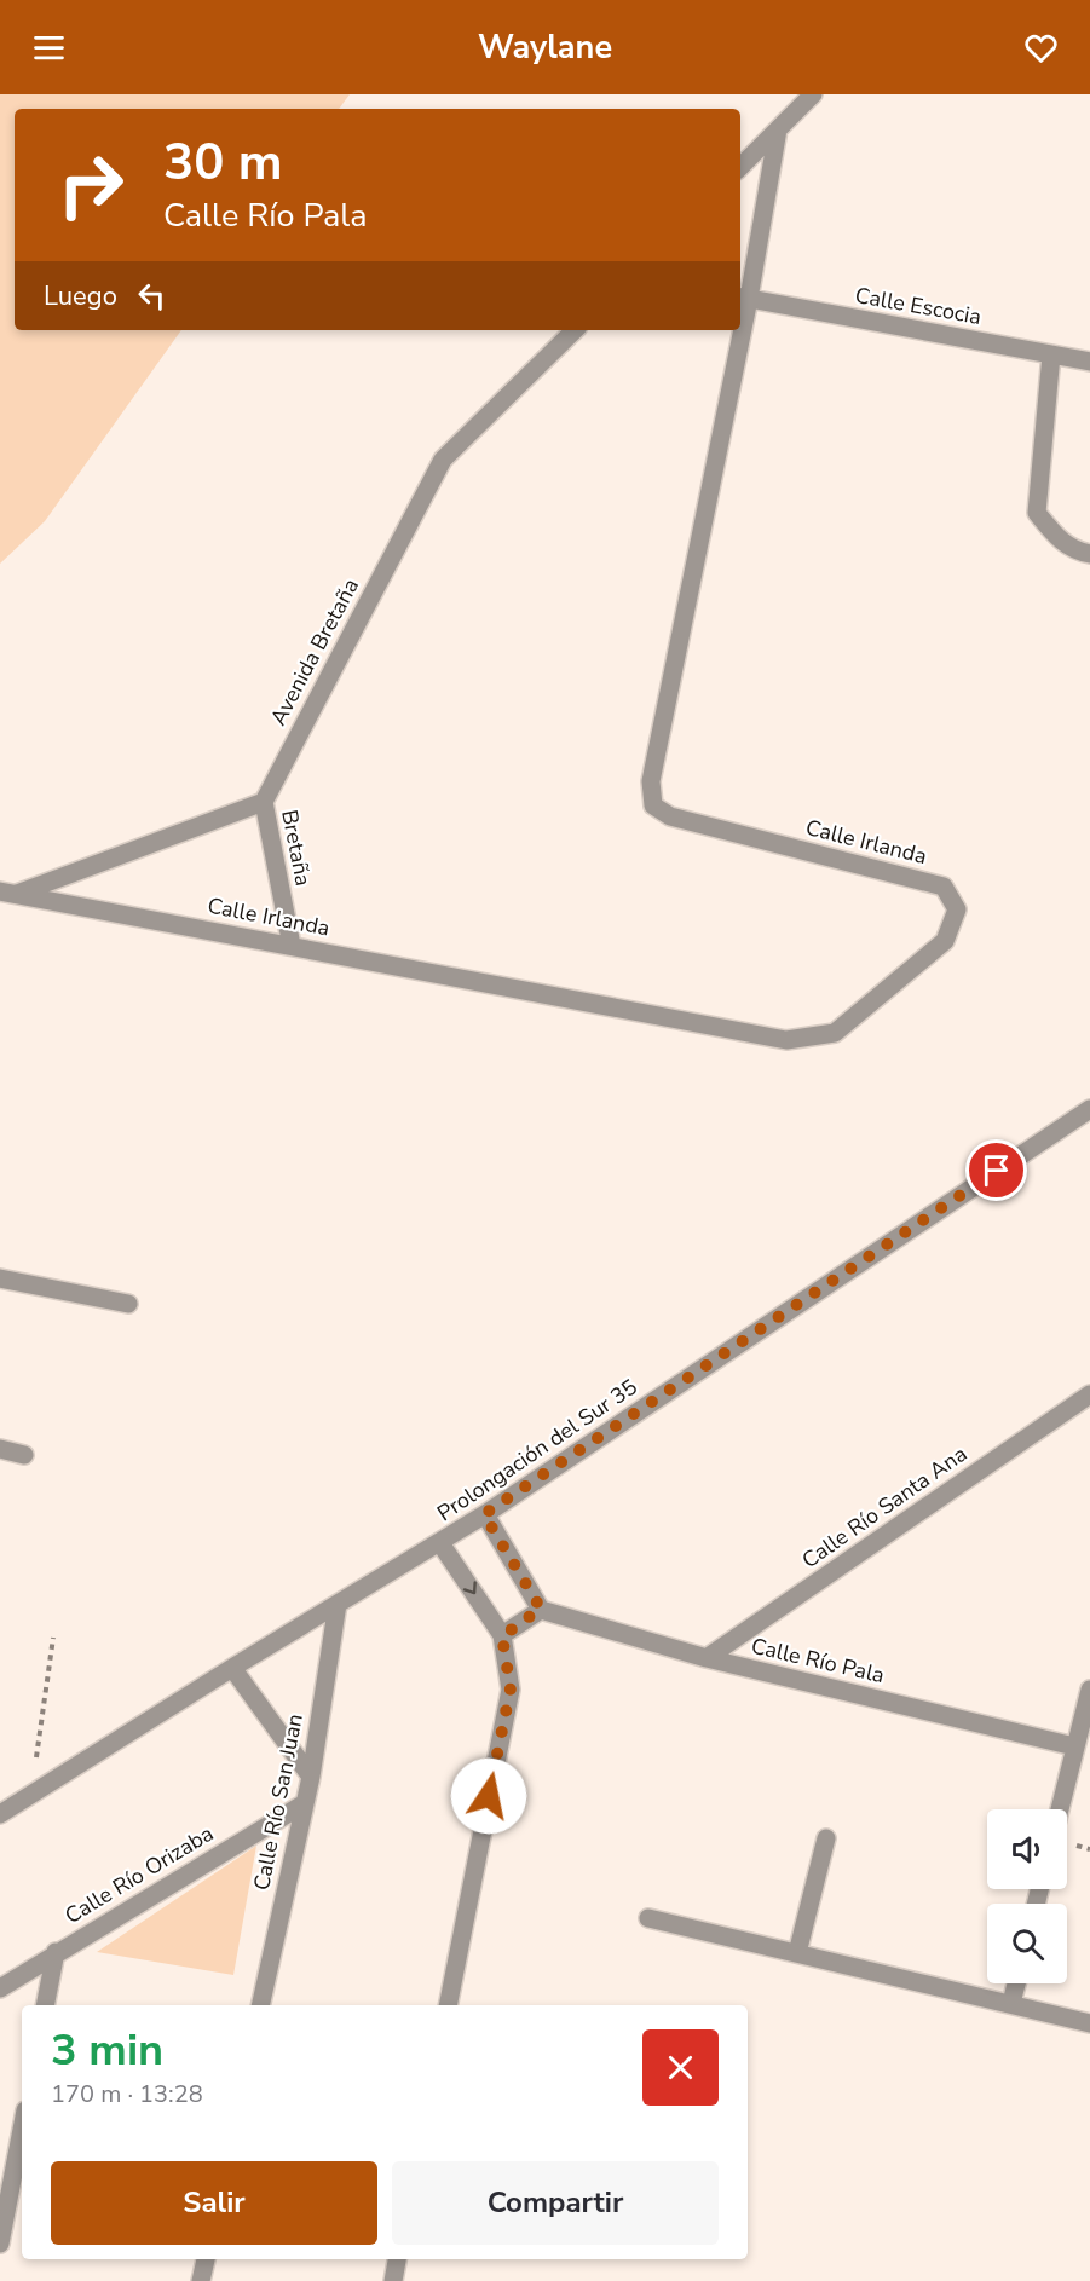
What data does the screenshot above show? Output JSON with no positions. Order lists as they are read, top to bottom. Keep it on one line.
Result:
{"streets":{"street":["Calle Escocia","Avenida Bretaña","Calle Irlanda","Bretaña","Prolongación del Sur 35","Calle Río Santa Ana","Calle Río Pala","Calle Río San Juan","Calle Río Orizaba"]},"crossings":[["Calle Escocia","Calle Irlanda"],["Avenida Bretaña","Bretaña"],["Calle Irlanda","Bretaña"],["Prolongación del Sur 35","Calle Río San Juan"],["Calle Río Santa Ana","Calle Río Pala"],["Calle Río San Juan","Calle Río Orizaba"]],"page":{"header":"Waylane","turn":["30 m","Calle Río Pala"],"then":"Luego","heading":["3 min","170 m · 13:28"],"buttons":["Salir","Compartir"]}}
